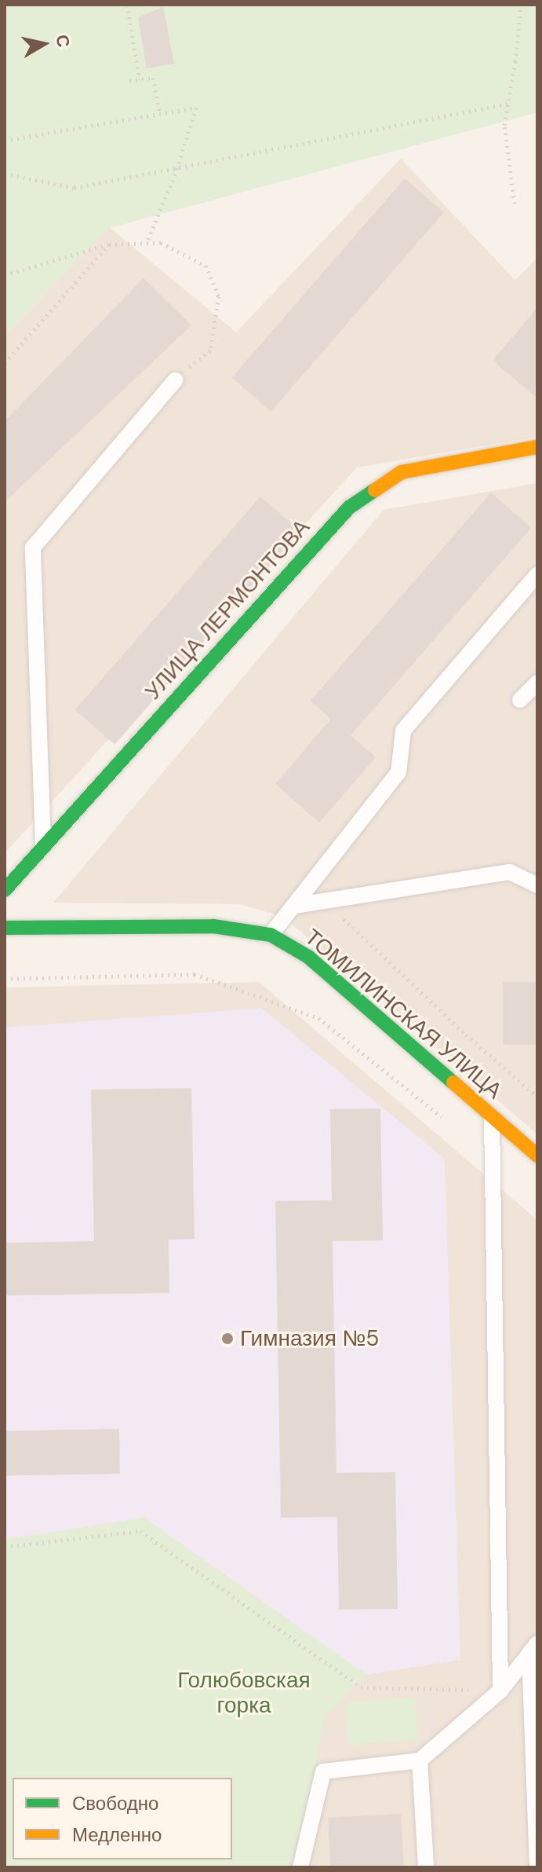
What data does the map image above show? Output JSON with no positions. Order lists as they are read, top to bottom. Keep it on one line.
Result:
{"streets":{"street":["УЛИЦА ЛЕРМОНТОВА","ТОМИЛИНСКАЯ УЛИЦА"]},"parks":["Голюбовская горка"],"places":["Гимназия №5"],"legend":["Свободно","Медленно"],"north":"right"}
